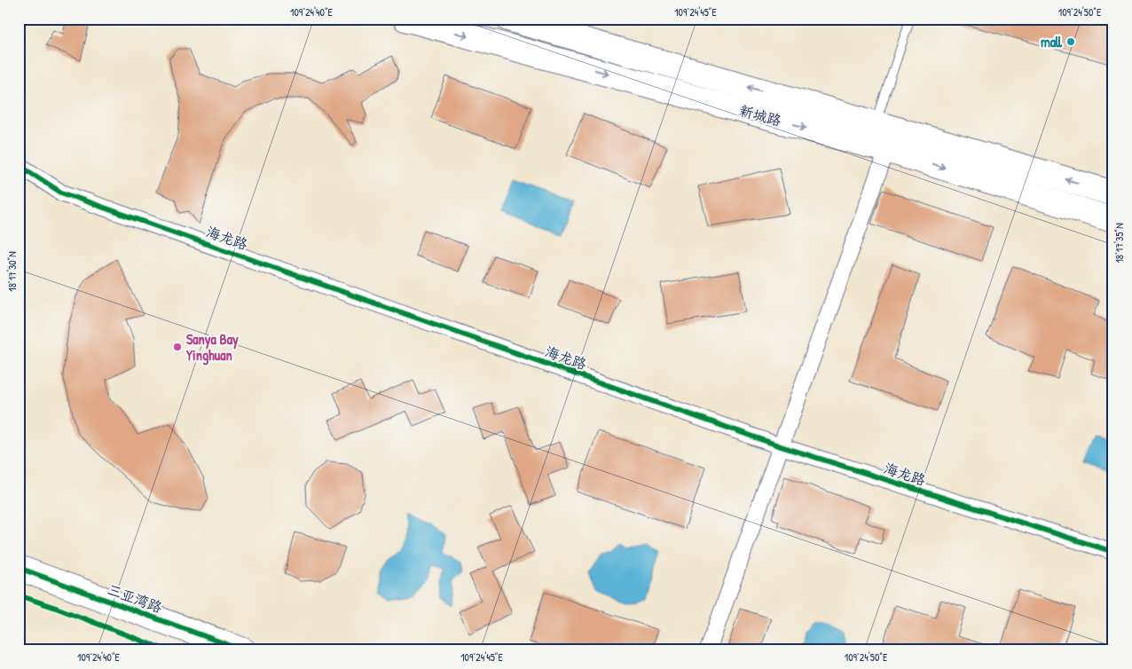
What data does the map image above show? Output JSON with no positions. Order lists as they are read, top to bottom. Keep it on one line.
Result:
{"streets":{"main road":["新城路","三亚湾路"],"street":["海龙路"]},"places":["mall","Sanya Bay Yinghuan"],"coordinates":["109°24'40\"E","109°24'45\"E","109°24'50\"E","18°17'35\"N","18°17'30\"N"]}
